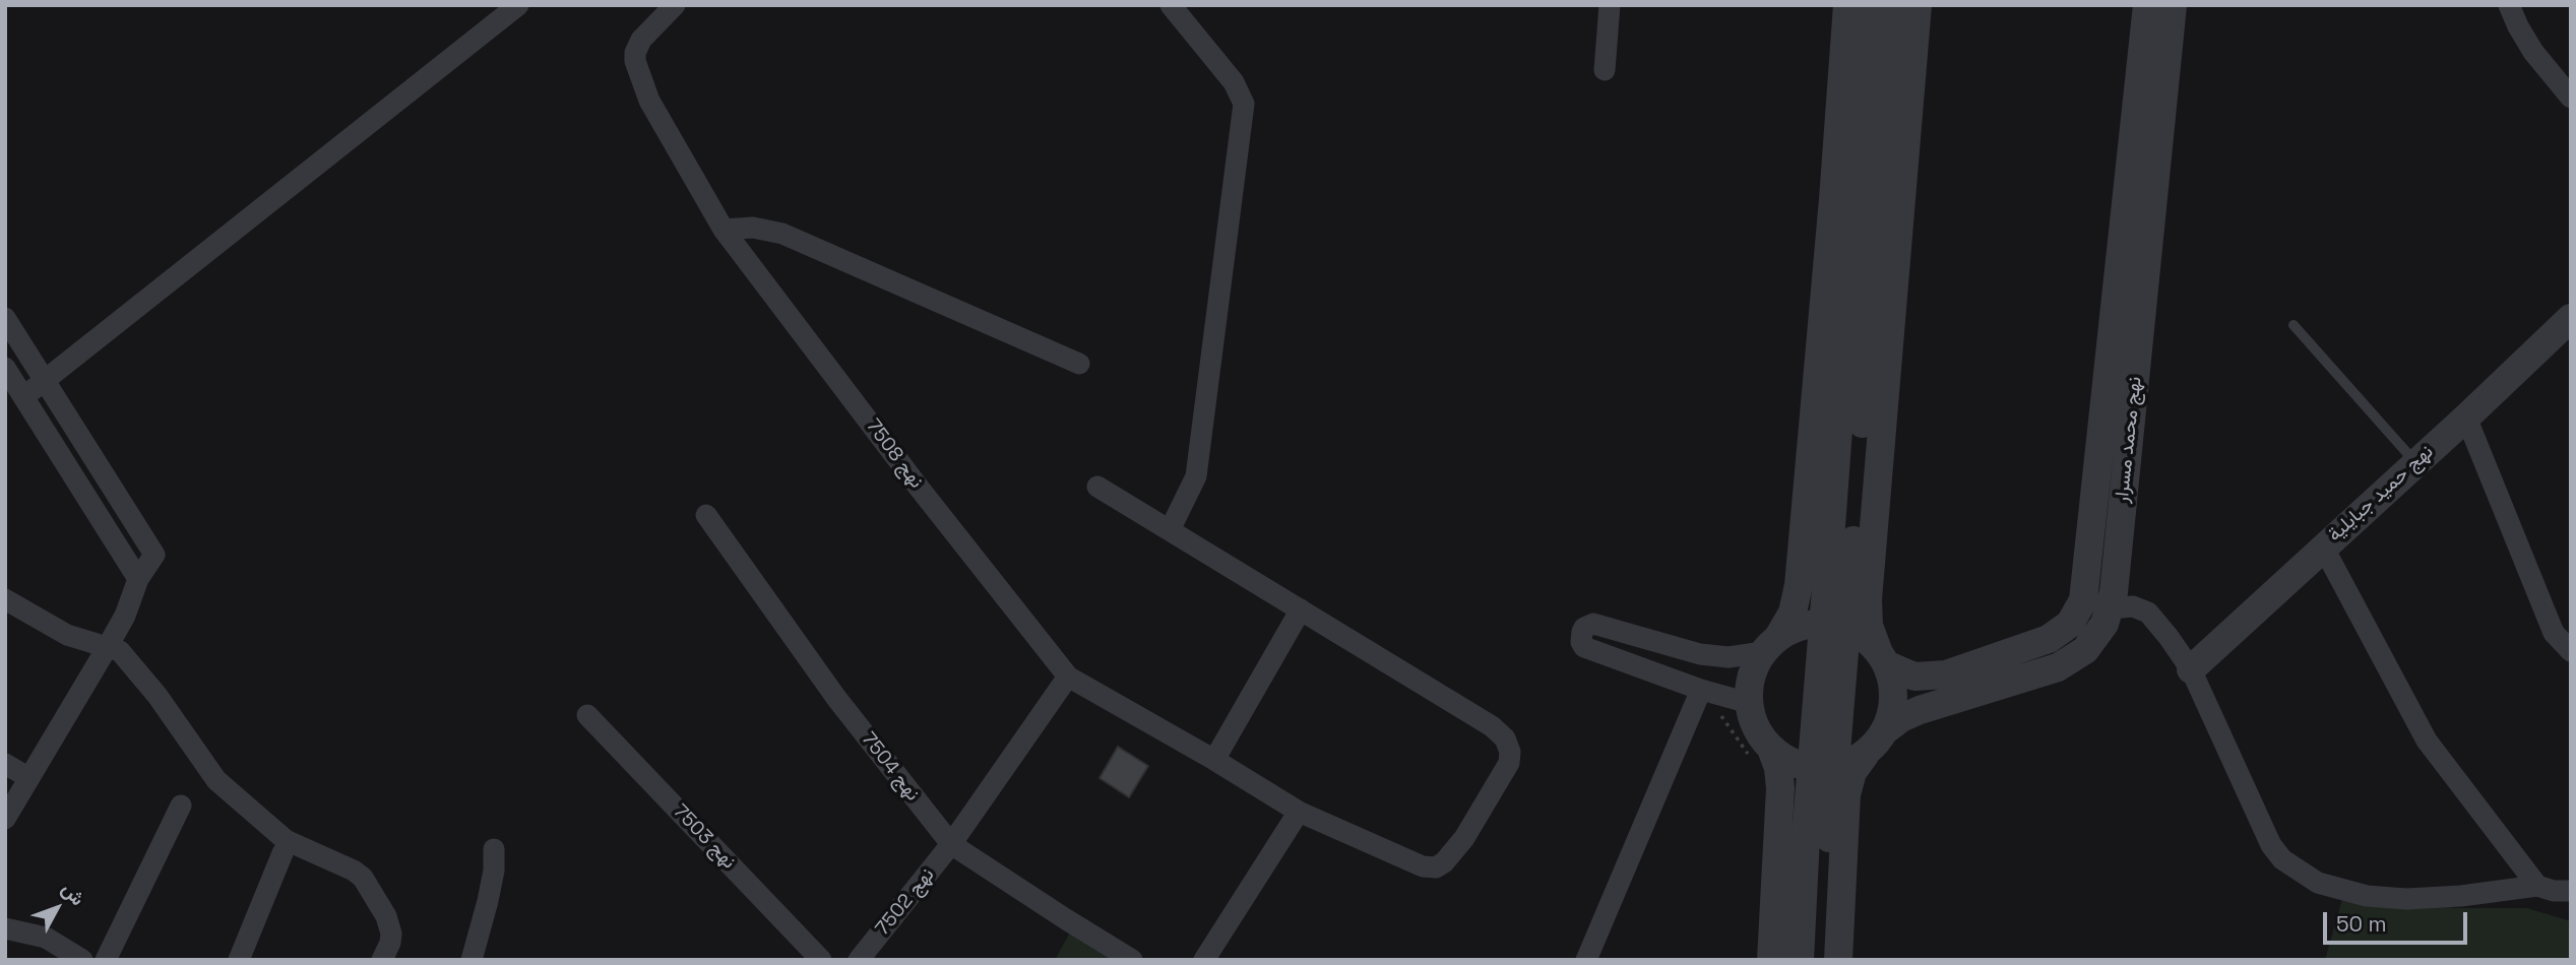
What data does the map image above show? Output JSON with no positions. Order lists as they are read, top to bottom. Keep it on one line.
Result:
{"streets":{"street":["نهج محمد مسرار","نهج 7508","نهج حميد جبايلية","نهج 7504","نهج 7503","نهج 7502"]},"crossings":[["نهج 7508","نهج 7502"],["نهج 7504","نهج 7502"]],"scale_bar":"50 m","north":"top right"}
